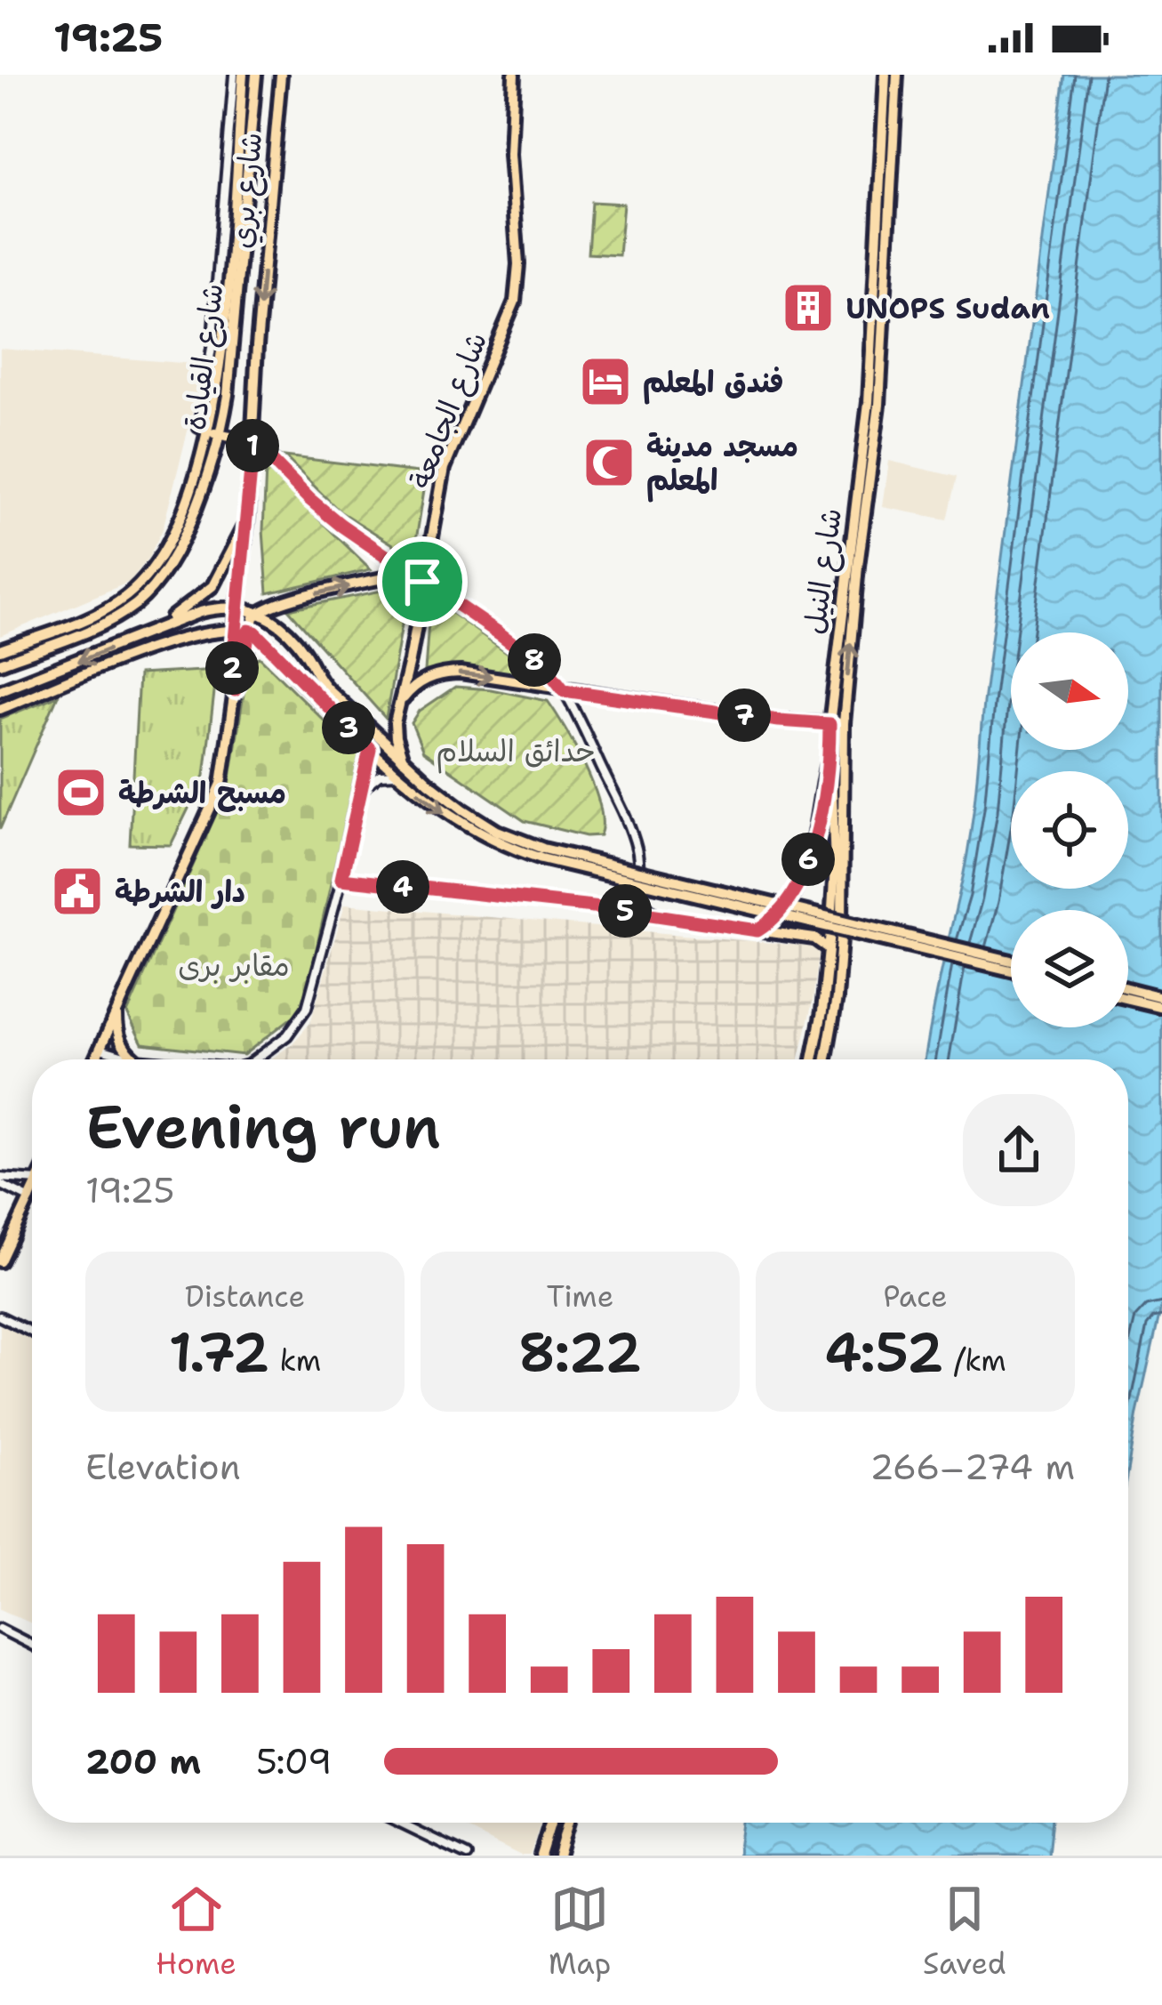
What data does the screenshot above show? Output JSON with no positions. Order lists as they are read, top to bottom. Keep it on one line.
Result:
{"streets":{"main road":["شارع بري","شارع القيادة","شارع الجامعة","شارع النيل"]},"one_way":["شارع بري"],"parks":["حدائق السلام","مقابر برى"],"places":{"building":["UNOPS Sudan"],"hotel":["فندق المعلم"],"mosque":["مسجد مدينة المعلم"],"sports":["مسبح الشرطة"],"public building":["دار الشرطة"]},"north":"right","page":{"status":"19:25","pins":["1","8","2","7","3","6","4","5"],"heading":["Evening run","19:25"],"stats":[["Distance","1.72 km"],["Time","8:22"],["Pace","4:52 /km"]],"chart":["Elevation","266–274 m"],"list":[{"name":"200 m","note":"5:09"}],"tabs":["Home","Map","Saved"]}}
